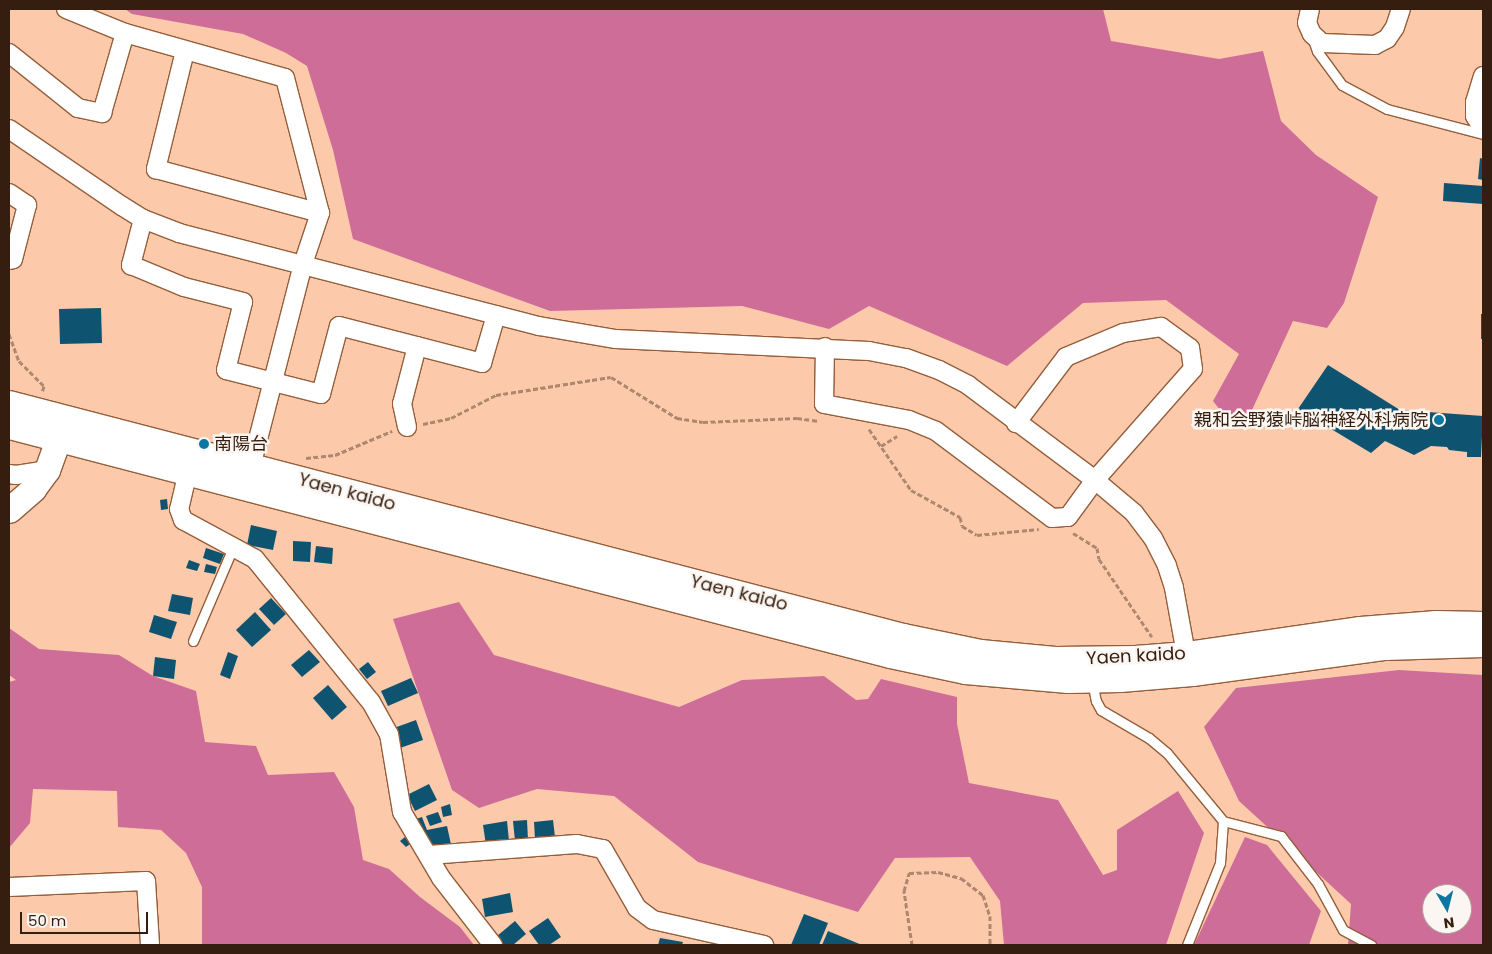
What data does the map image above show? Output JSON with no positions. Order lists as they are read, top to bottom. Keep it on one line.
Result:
{"streets":{"main road":["Yaen kaido"]},"places":["親和会野猿峠脳神経外科病院","南陽台"],"scale_bar":"50 m","north":"bottom"}
